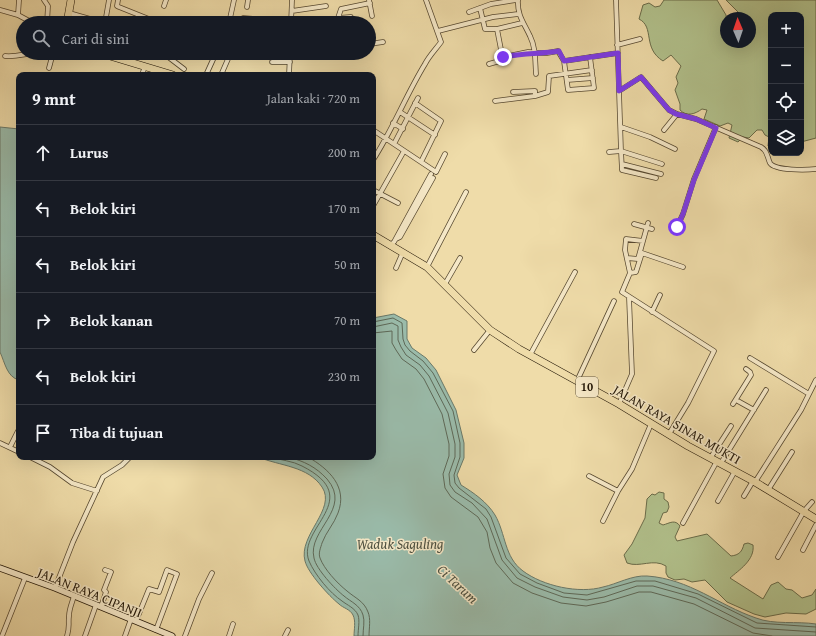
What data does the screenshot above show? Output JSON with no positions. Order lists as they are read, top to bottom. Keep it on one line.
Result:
{"streets":{"highway":["10","JALAN RAYA SINAR MUKTI"],"main road":["JALAN RAYA CIPANJI"]},"water":["Waduk Saguling","Ci Tarum"],"north":"top","page":{"map_buttons":["+","−"],"search":"Cari di sini","heading":["9 mnt","Jalan kaki · 720 m"],"list":[["Lurus","200 m"],["Belok kiri","170 m"],["Belok kiri","50 m"],["Belok kanan","70 m"],["Belok kiri","230 m"],"Tiba di tujuan"]}}
